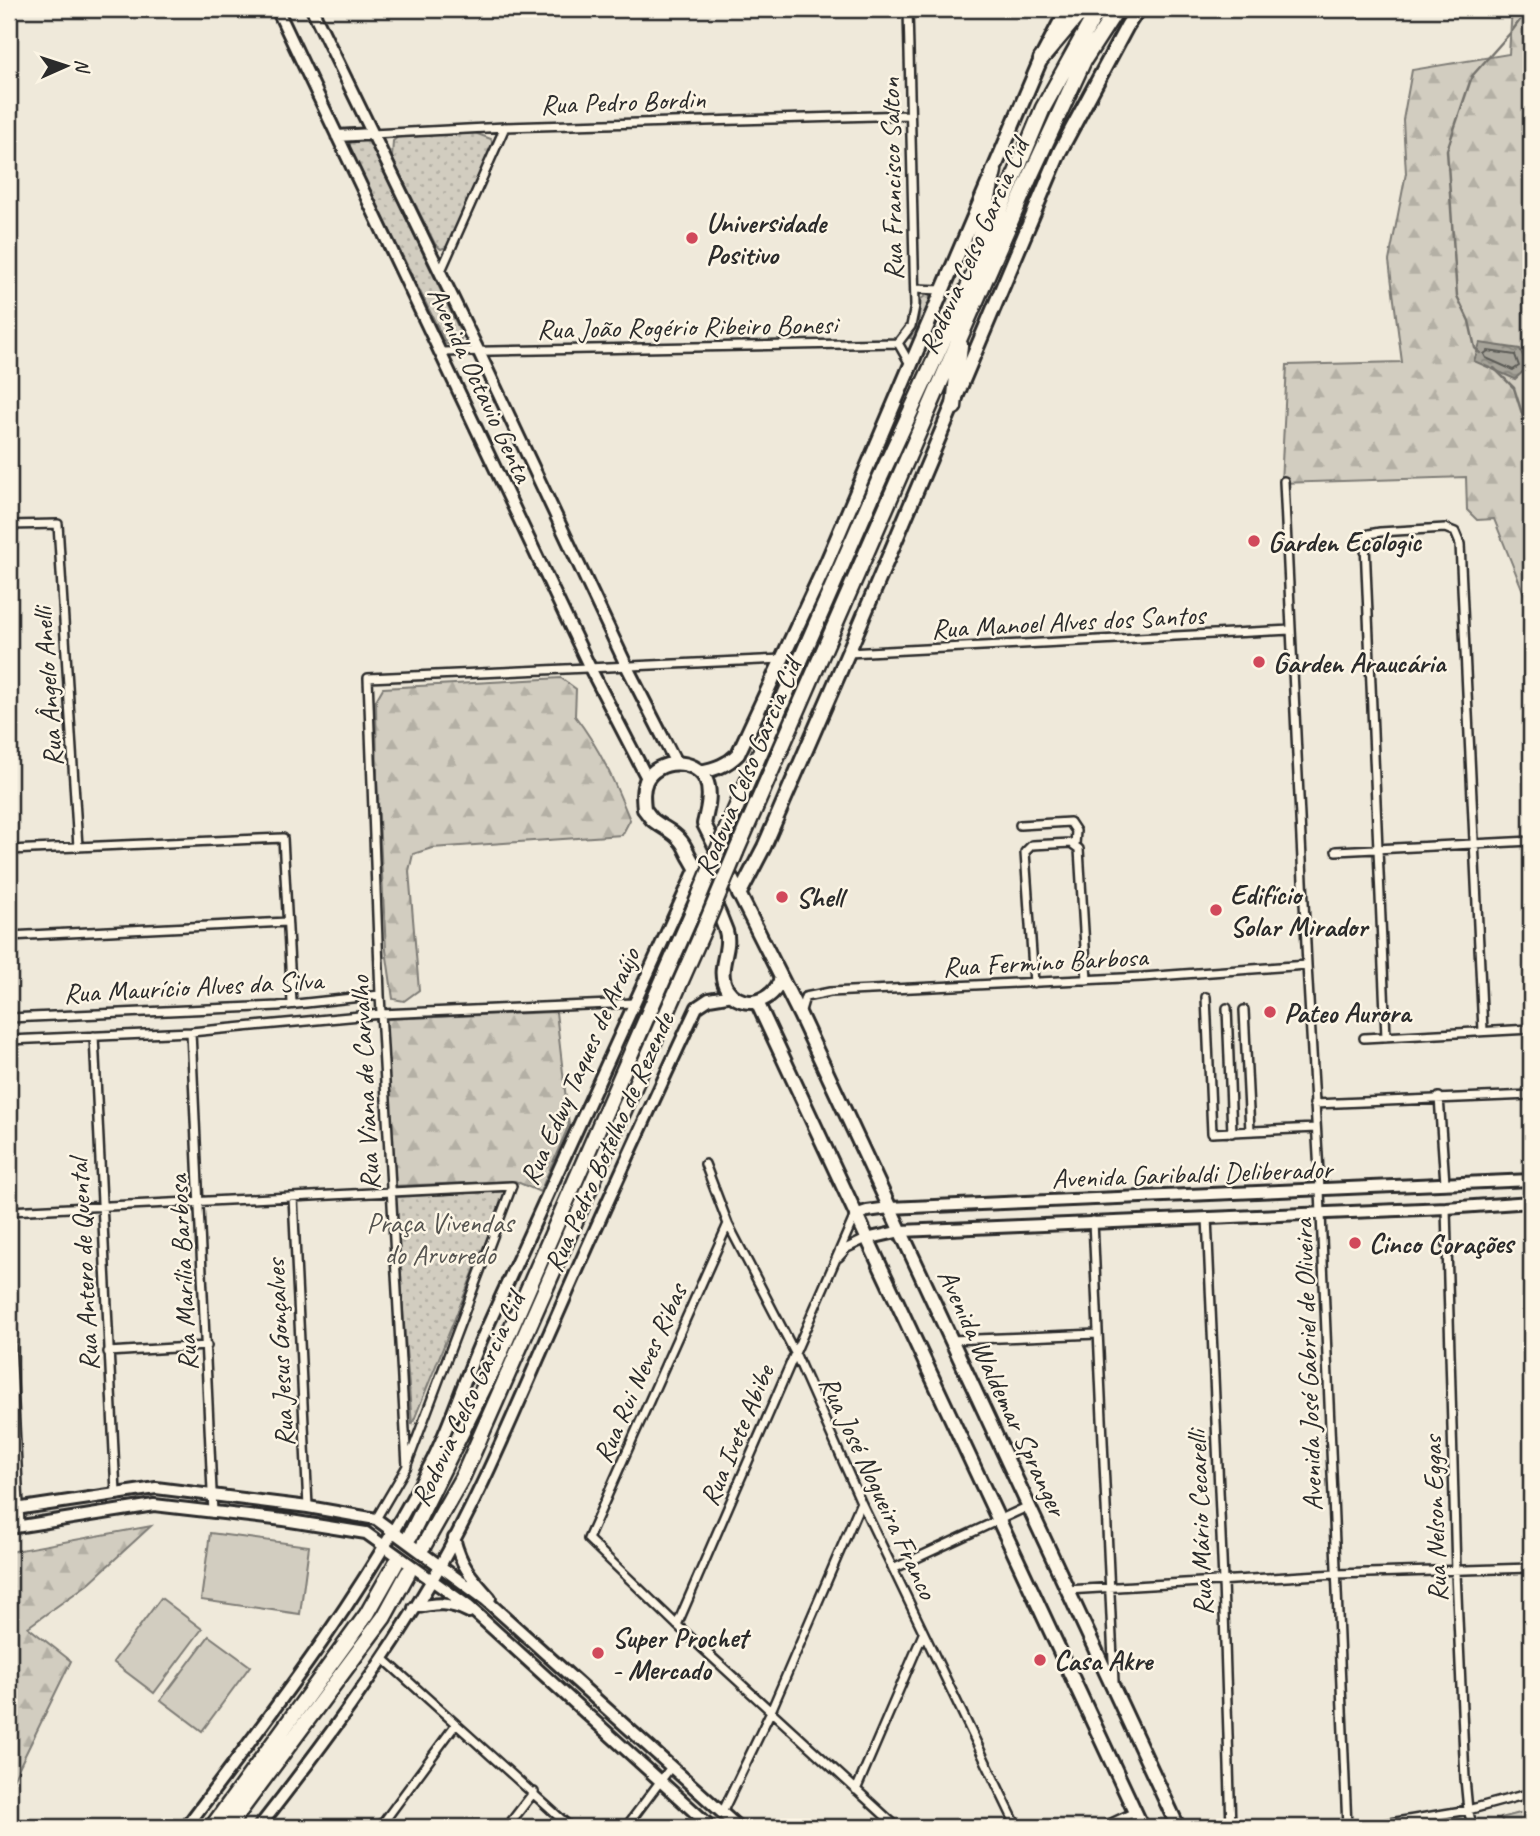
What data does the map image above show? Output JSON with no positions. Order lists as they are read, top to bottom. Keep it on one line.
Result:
{"streets":{"highway":["Rodovia Celso Garcia Cid"],"main road":["Avenida Waldemar Spranger"],"street":["Rua Pedro Bordin","Rua Francisco Salton","Rua João Rogério Ribeiro Bonesi","Avenida Octavio Genta","Rua Manoel Alves dos Santos","Rua Ângelo Anelli","Rua Fermino Barbosa","Rua Maurício Alves da Silva","Rua Edwy Taques de Araújo","Rua Viana de Carvalho","Rua Pedro Botelho de Rezende","Avenida Garibaldi Deliberador","Rua Antero de Quental","Rua Marília Barbosa","Rua Jesus Gonçalves","Avenida José Gabriel de Oliveira","Rua Rui Neves Ribas","Rua Ivete Abibe","Rua José Nogueira Franco","Rua Nelson Eggas","Rua Mário Cecarelli"]},"crossings":[["Rua Pedro Bordin","Rua Francisco Salton"],["Rua Pedro Bordin","Avenida Octavio Genta"],["Rua Francisco Salton","Rua João Rogério Ribeiro Bonesi"],["Rodovia Celso Garcia Cid","Rua Edwy Taques de Araújo"],["Rodovia Celso Garcia Cid","Rua Pedro Botelho de Rezende"],["Rua João Rogério Ribeiro Bonesi","Avenida Octavio Genta"],["Avenida Octavio Genta","Rua Viana de Carvalho"],["Rua Manoel Alves dos Santos","Avenida José Gabriel de Oliveira"],["Rua Fermino Barbosa","Avenida José Gabriel de Oliveira"],["Rua Fermino Barbosa","Avenida Waldemar Spranger"],["Rua Maurício Alves da Silva","Rua Viana de Carvalho"],["Avenida Garibaldi Deliberador","Avenida José Gabriel de Oliveira"],["Avenida Garibaldi Deliberador","Avenida Waldemar Spranger"],["Avenida Garibaldi Deliberador","Rua Ivete Abibe"],["Avenida Garibaldi Deliberador","Rua Nelson Eggas"],["Avenida Garibaldi Deliberador","Rua Mário Cecarelli"],["Rua Rui Neves Ribas","Rua Ivete Abibe"],["Rua Rui Neves Ribas","Rua José Nogueira Franco"],["Avenida Waldemar Spranger","Rua Ivete Abibe"],["Rua Ivete Abibe","Rua José Nogueira Franco"]],"parks":["Praça Vivendas do Arvoredo"],"places":["Universidade Positivo","Garden Ecologic","Garden Araucária","Shell","Edifício Solar Mirador","Pateo Aurora","Cinco Corações","Super Prochet - Mercado","Casa Akre"],"north":"right"}
